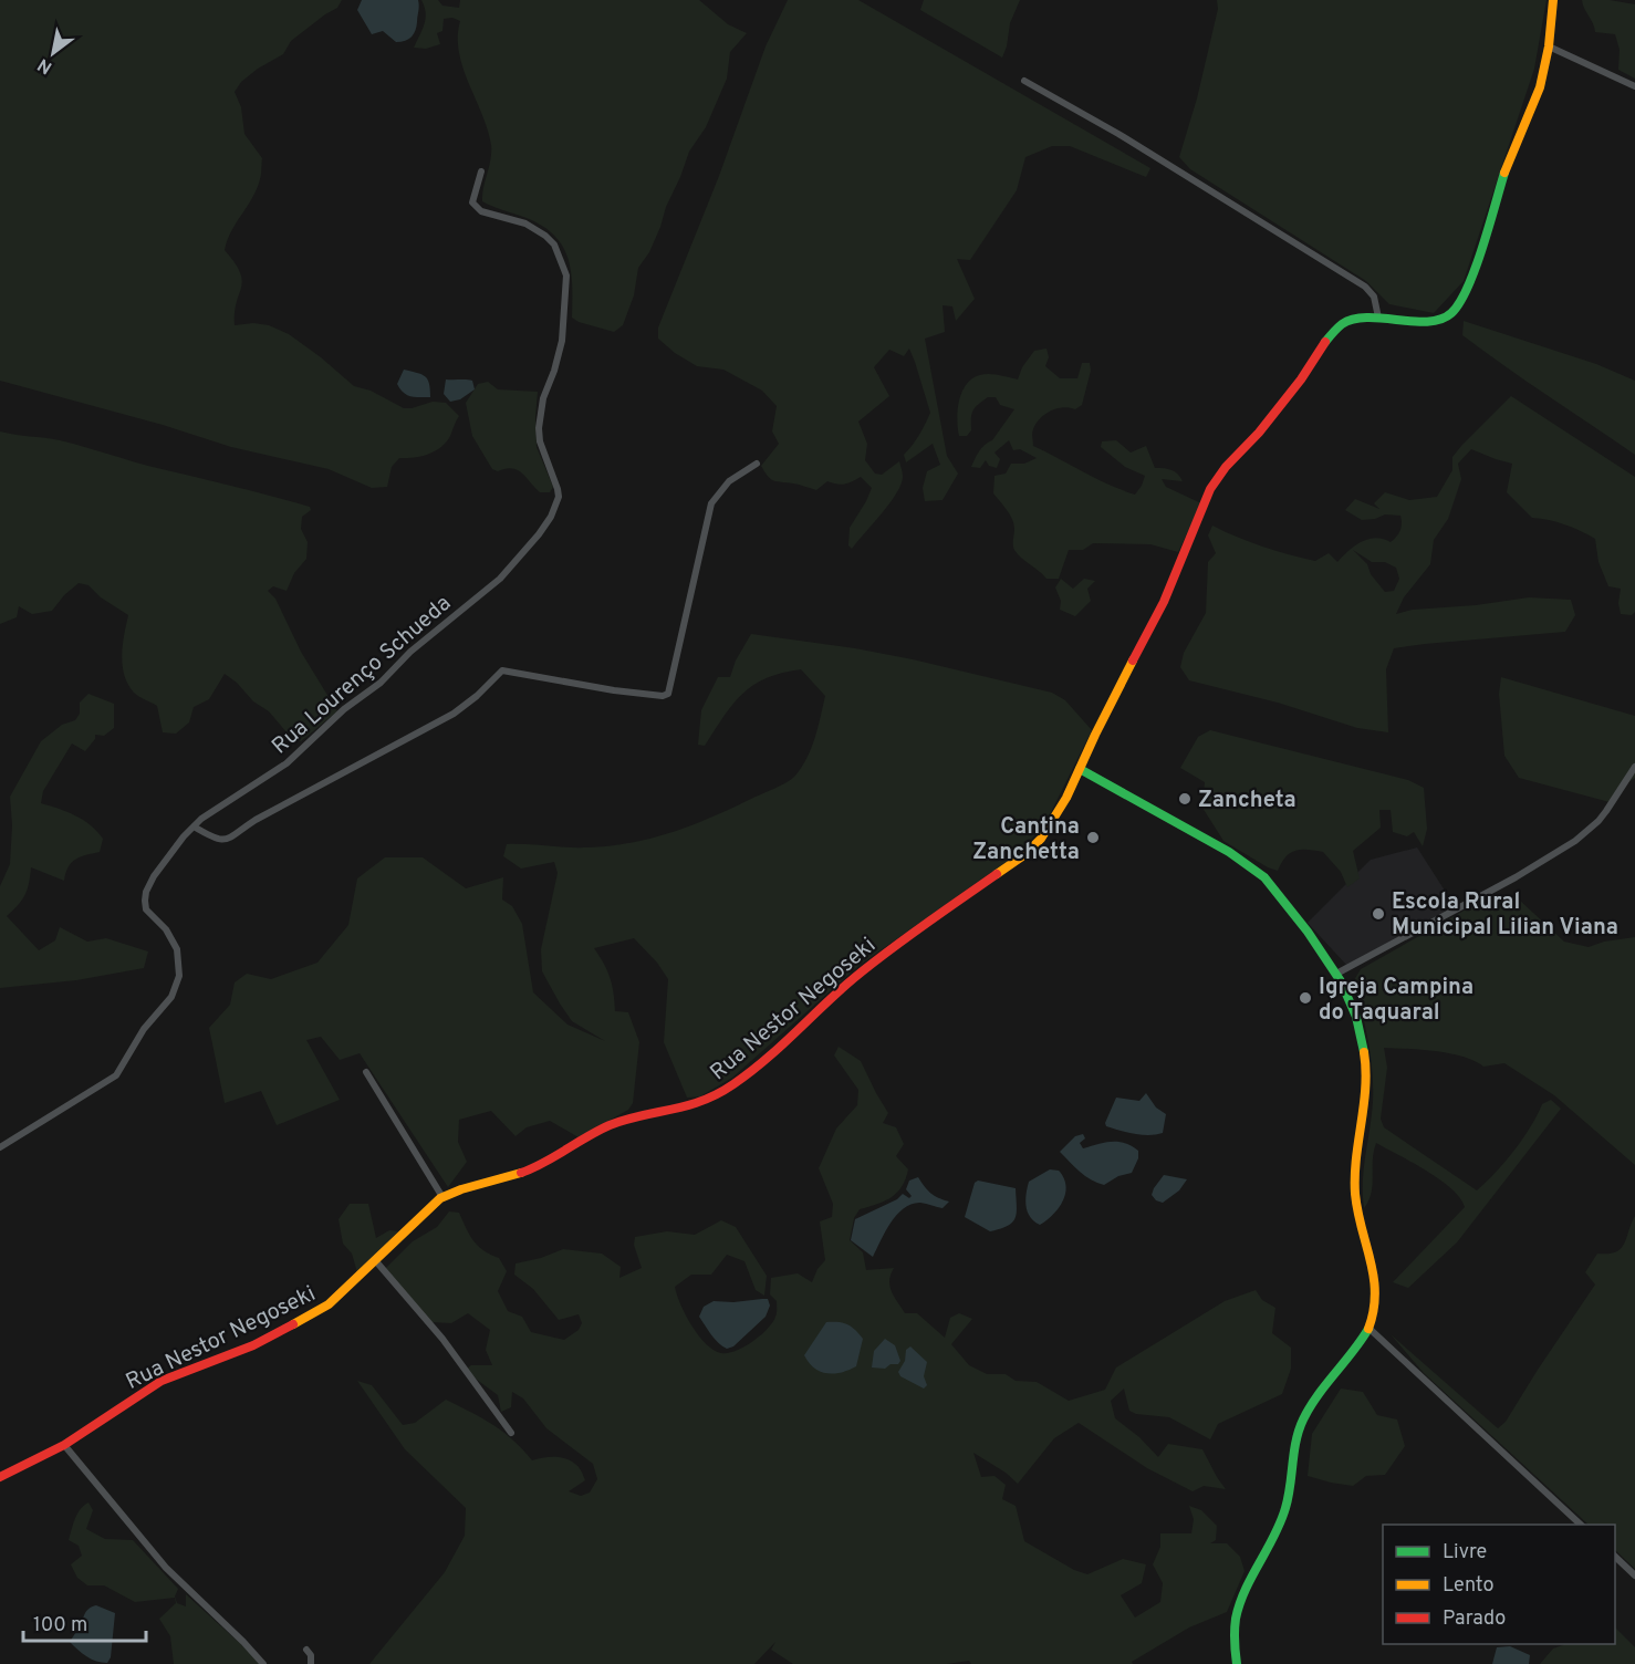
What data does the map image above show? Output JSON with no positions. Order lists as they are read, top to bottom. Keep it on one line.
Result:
{"streets":{"street":["Rua Lourenço Schueda","Rua Nestor Negoseki"]},"places":["Zancheta","Cantina Zanchetta","Escola Rural Municipal Lilian Viana","Igreja Campina do Taquaral"],"legend":["Livre","Lento","Parado"],"scale_bar":"100 m","north":"bottom left"}
